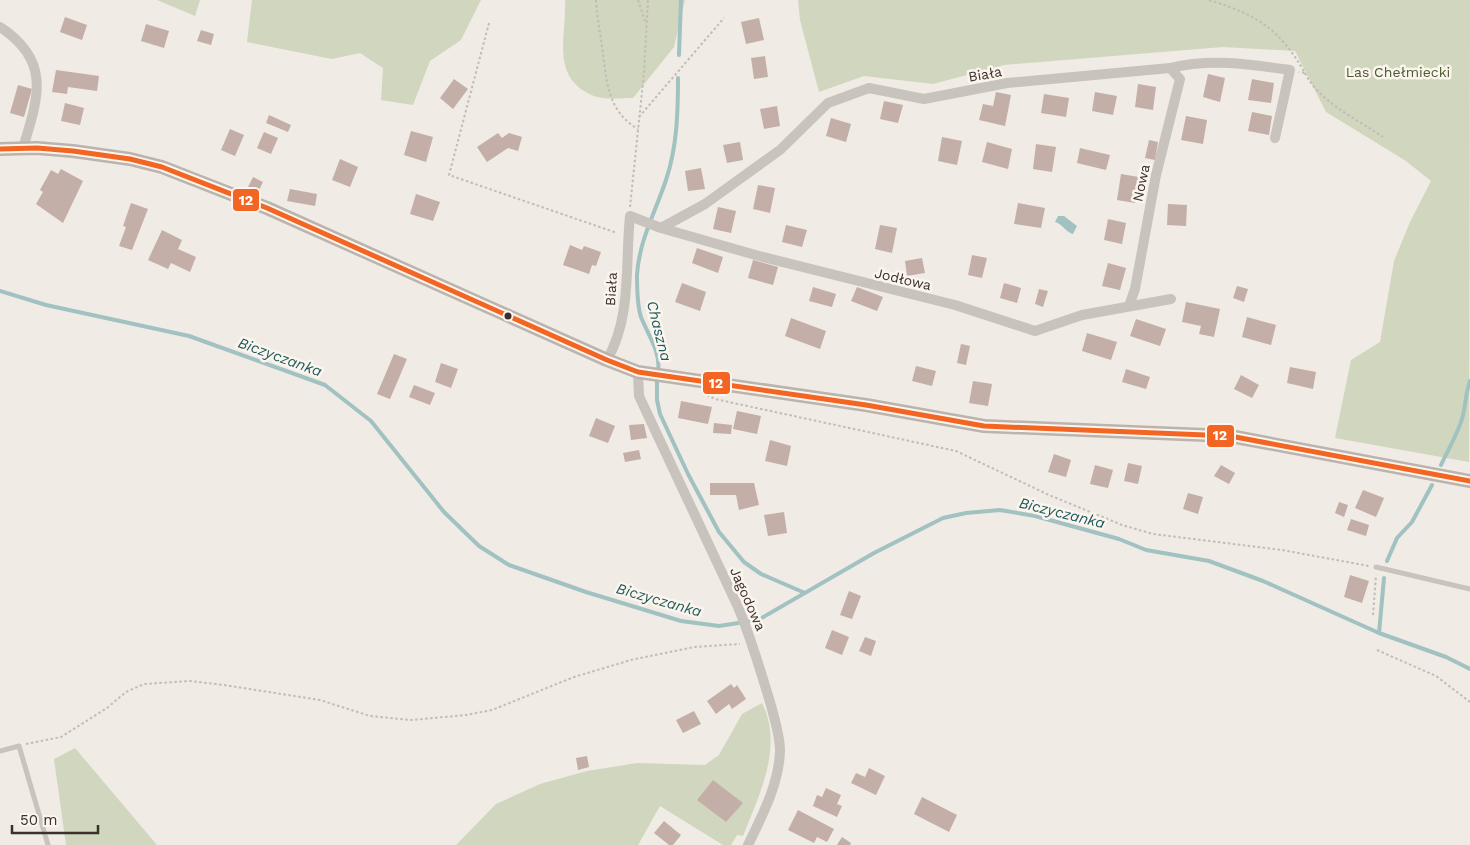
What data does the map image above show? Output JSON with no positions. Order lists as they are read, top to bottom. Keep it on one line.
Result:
{"streets":{"street":["Biała","Nowa","Jodłowa","Jagodowa"]},"crossings":[["Biała","Nowa"],["Biała","Jodłowa"],["Nowa","Jodłowa"]],"water":["Chaszna","Biczyczanka"],"parks":["Las Chełmiecki"],"lines":["transit line 12"],"scale_bar":"50 m"}
